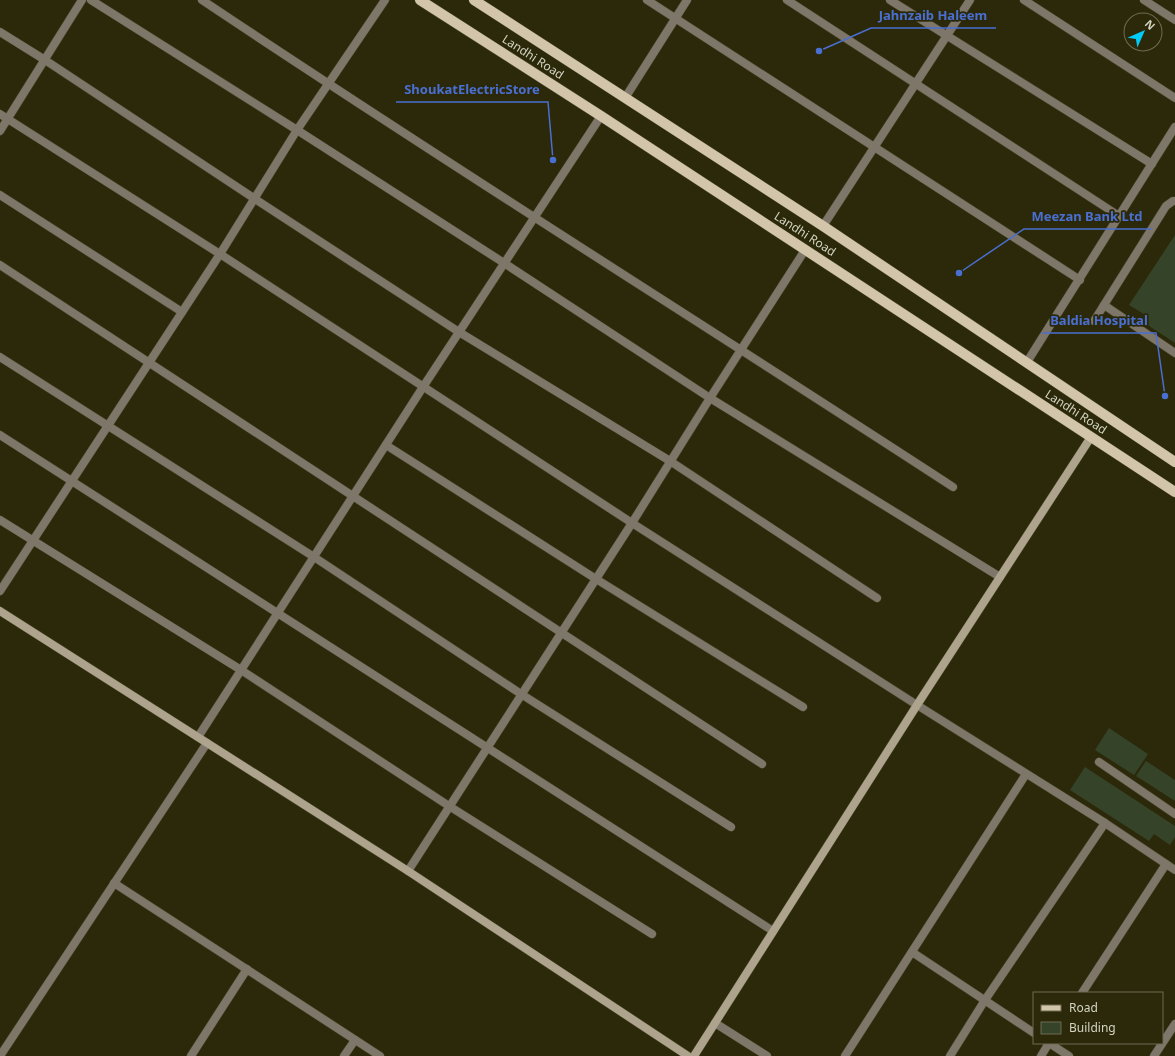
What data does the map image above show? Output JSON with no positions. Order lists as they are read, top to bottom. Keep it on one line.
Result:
{"streets":{"main road":["Landhi Road"]},"places":["Jahnzaib Haleem","ShoukatElectricStore","Meezan Bank Ltd","Baldia Hospital"],"legend":["Road","Building"],"north":"top right"}
